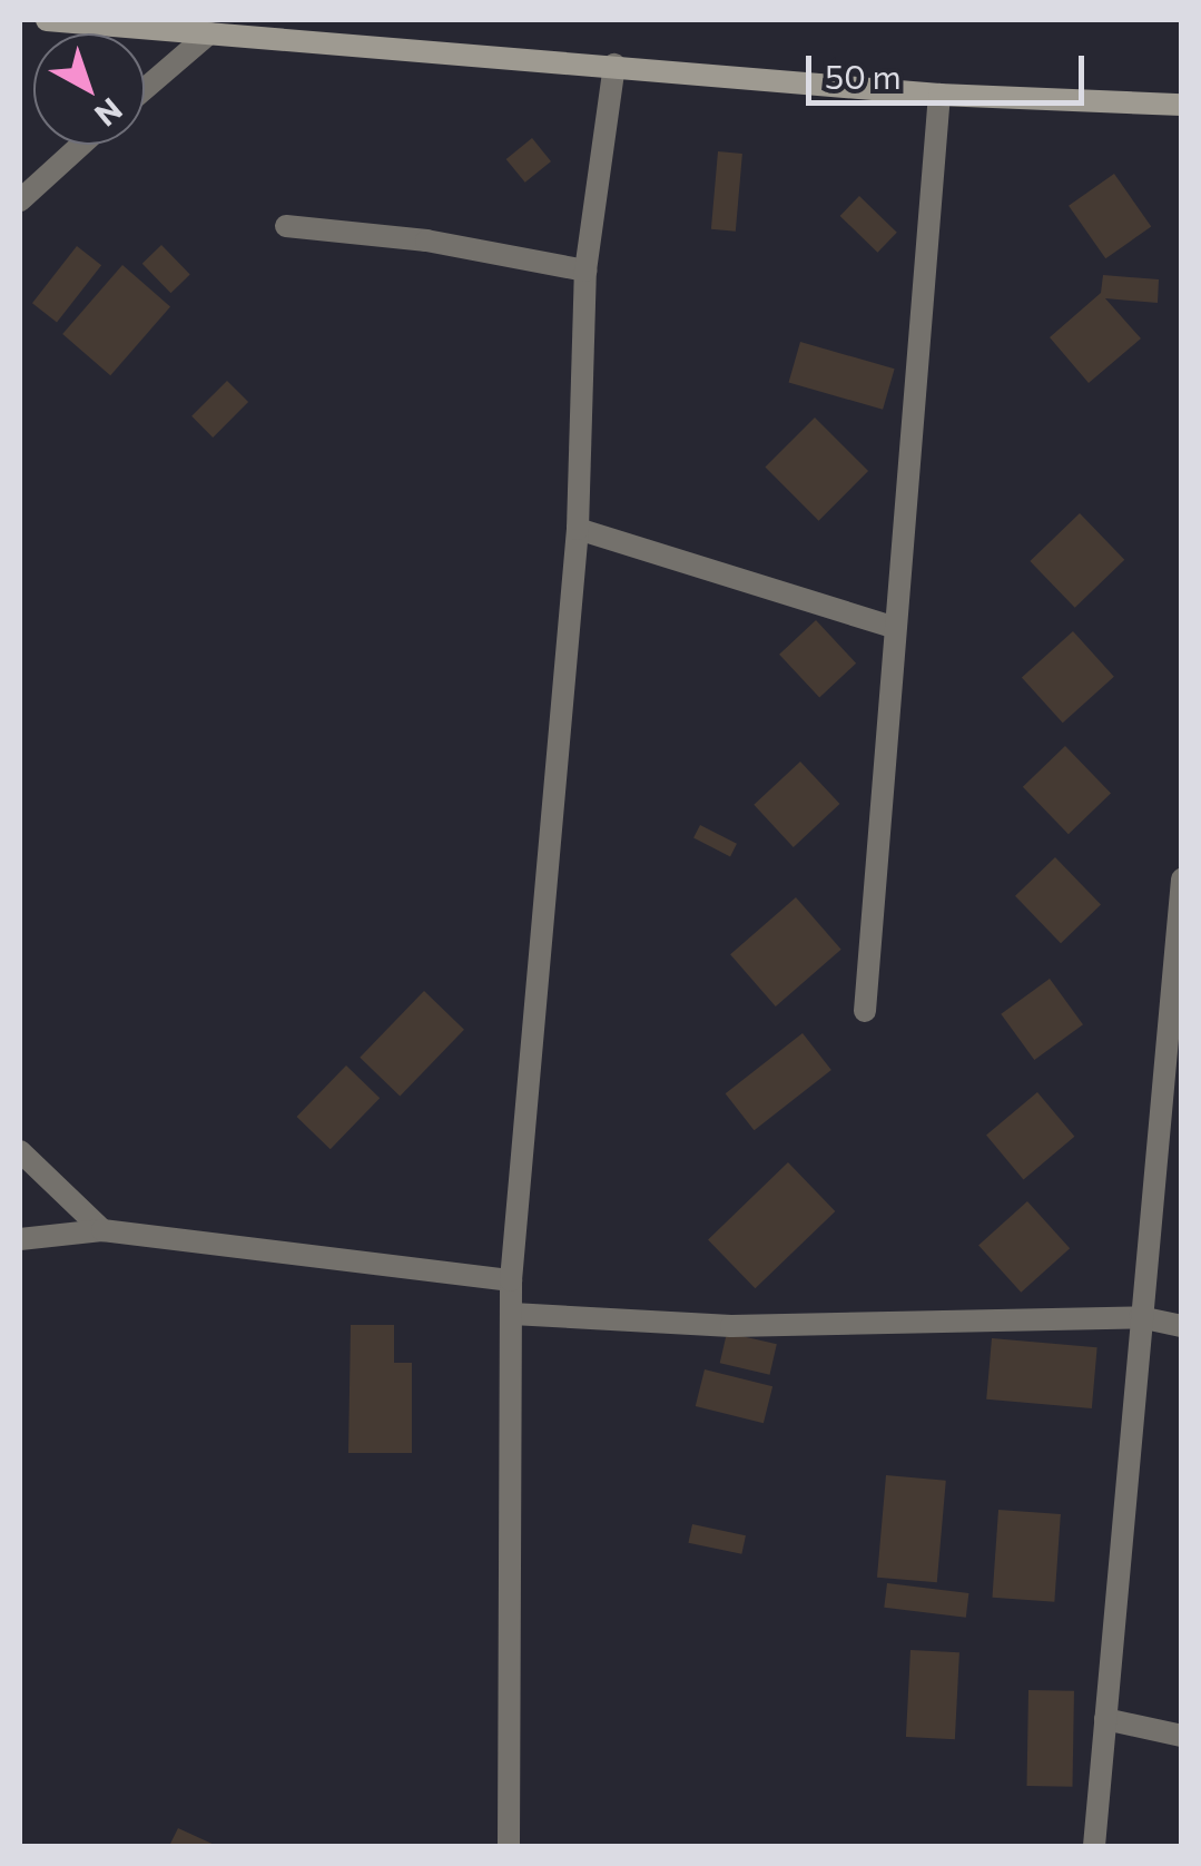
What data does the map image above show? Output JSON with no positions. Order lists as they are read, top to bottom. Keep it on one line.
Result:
{"scale_bar":"50 m","north":"bottom right"}
